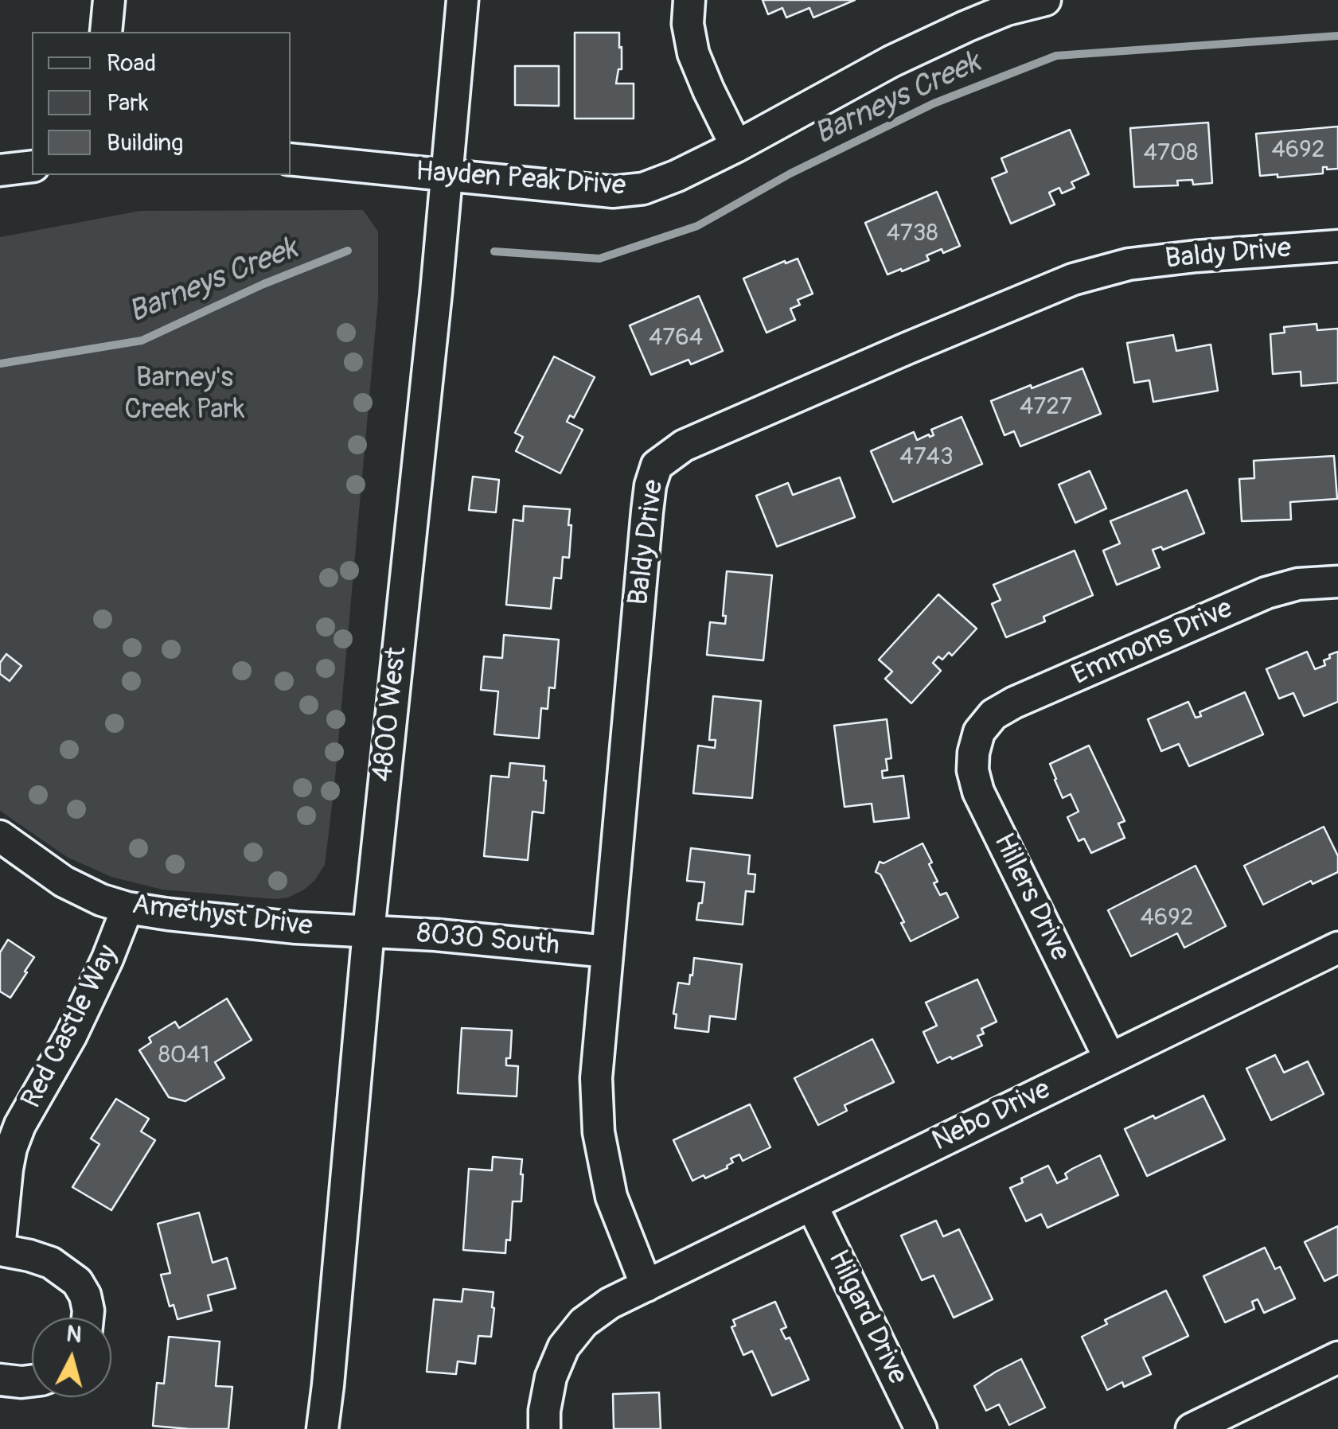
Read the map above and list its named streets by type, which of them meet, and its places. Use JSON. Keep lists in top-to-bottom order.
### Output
{
  "streets": {
    "street": [
      "Hayden Peak Drive",
      "Baldy Drive",
      "Emmons Drive",
      "4800 West",
      "Hillers Drive",
      "Amethyst Drive",
      "8030 South",
      "Red Castle Way",
      "Nebo Drive",
      "Hilgard Drive"
    ]
  },
  "crossings": [
    ["Hayden Peak Drive", "4800 West"],
    ["Baldy Drive", "8030 South"],
    ["Baldy Drive", "Nebo Drive"],
    ["Emmons Drive", "Hillers Drive"],
    ["4800 West", "Amethyst Drive"],
    ["4800 West", "8030 South"],
    ["Hillers Drive", "Nebo Drive"],
    ["Amethyst Drive", "8030 South"],
    ["Amethyst Drive", "Red Castle Way"],
    ["Nebo Drive", "Hilgard Drive"]
  ],
  "water": ["Barneys Creek"],
  "parks": ["Barney's Creek Park"],
  "house_numbers": [
    "4692",
    "4708",
    "4738",
    "4764",
    "4727",
    "4743",
    "4692",
    "8041"
  ],
  "legend": ["Road", "Park", "Building"],
  "north": "top"
}
